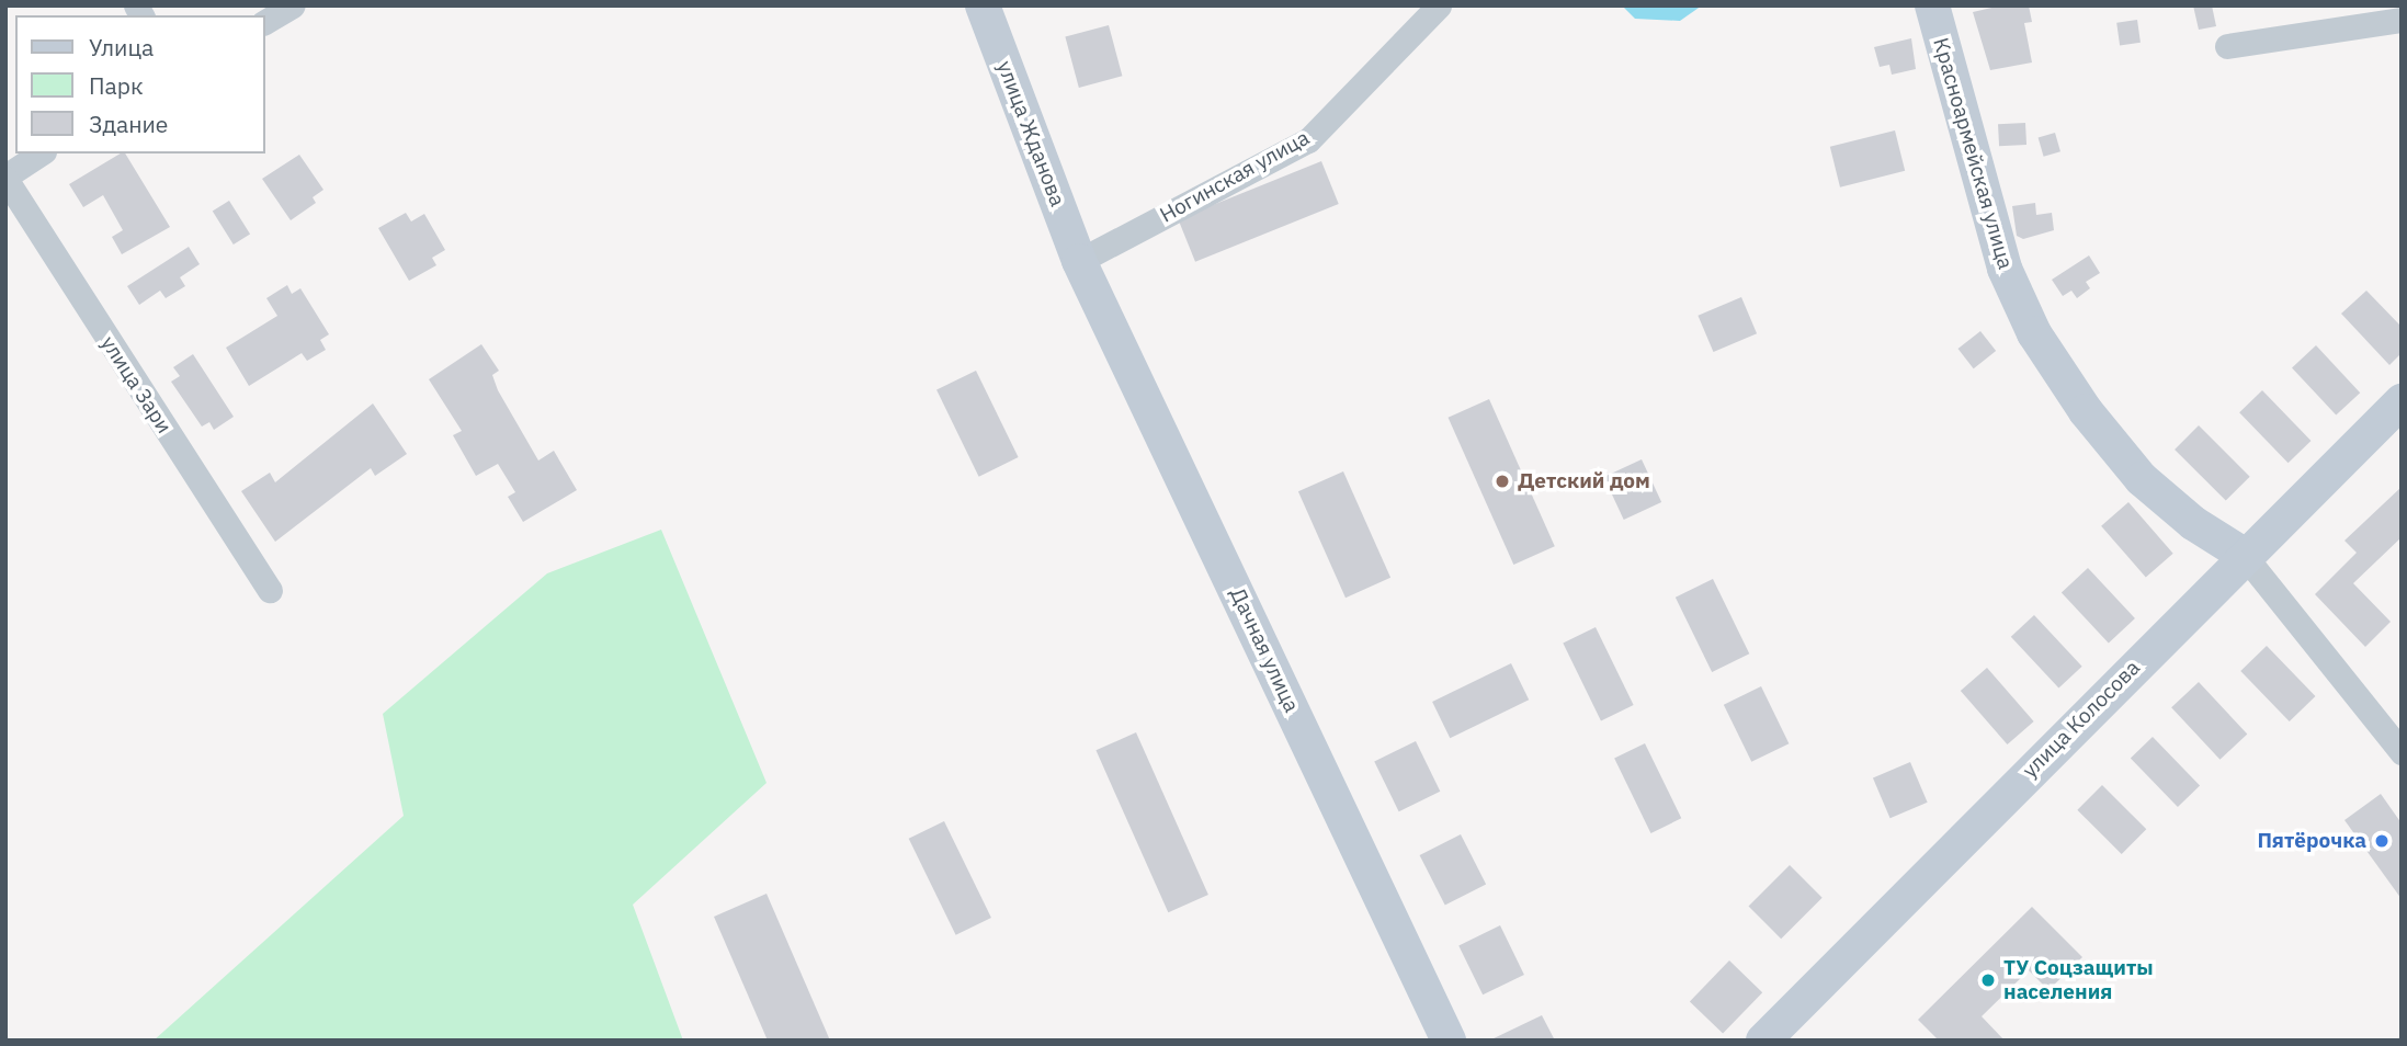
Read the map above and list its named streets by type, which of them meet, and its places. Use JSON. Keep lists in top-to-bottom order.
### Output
{
  "streets": {
    "main road": [
      "улица Жданова",
      "Красноармейская улица",
      "Дачная улица",
      "улица Колосова"
    ],
    "street": ["Ногинская улица", "улица Зари"]
  },
  "crossings": [
    ["улица Жданова", "Ногинская улица"],
    ["улица Жданова", "Дачная улица"],
    ["Красноармейская улица", "улица Колосова"],
    ["Ногинская улица", "Дачная улица"]
  ],
  "places": ["Детский дом", "Пятёрочка", "ТУ Соцзащиты населения"],
  "legend": ["Улица", "Парк", "Здание"]
}
